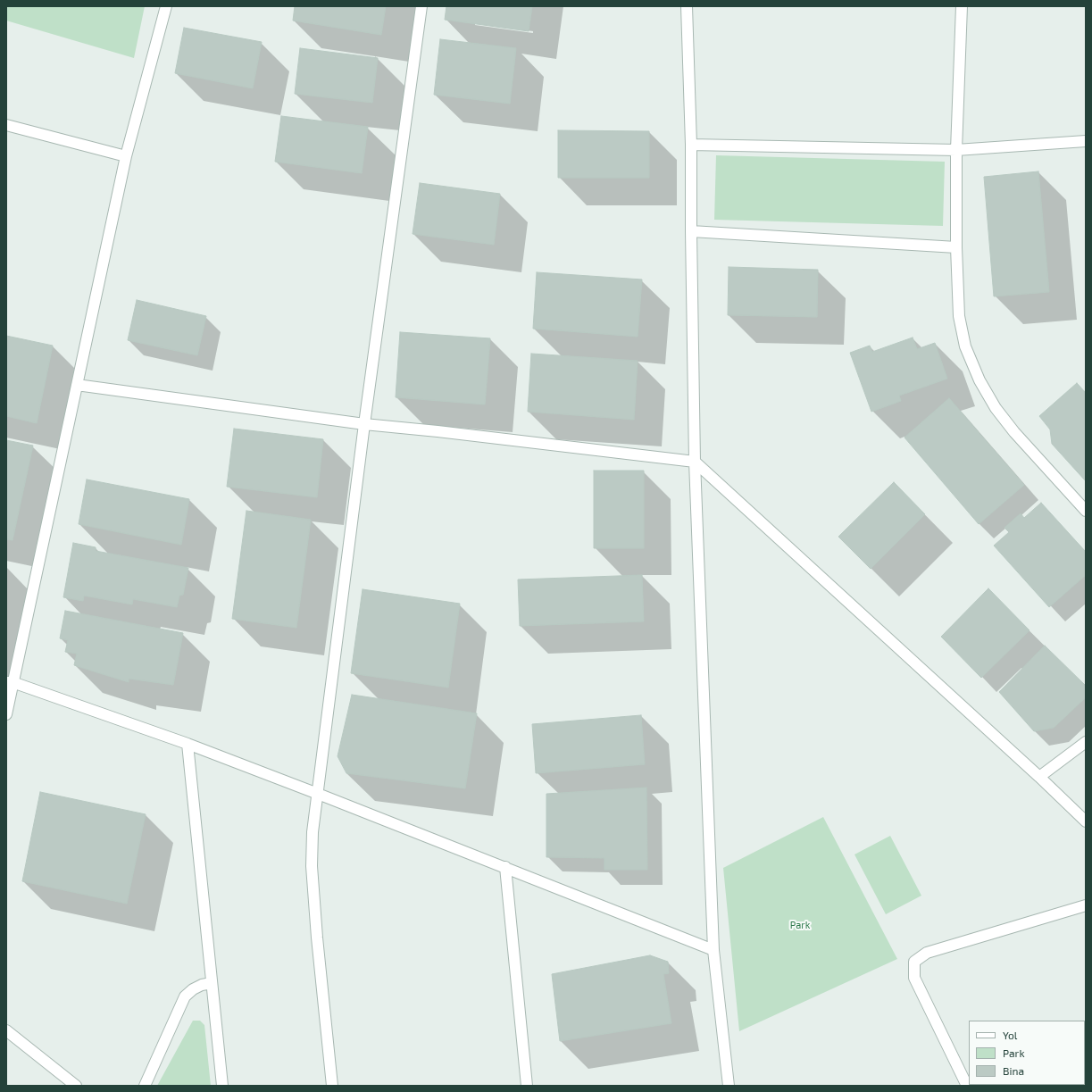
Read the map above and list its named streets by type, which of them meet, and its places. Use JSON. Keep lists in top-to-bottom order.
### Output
{
  "parks": ["Park"],
  "legend": ["Yol", "Park", "Bina"]
}
